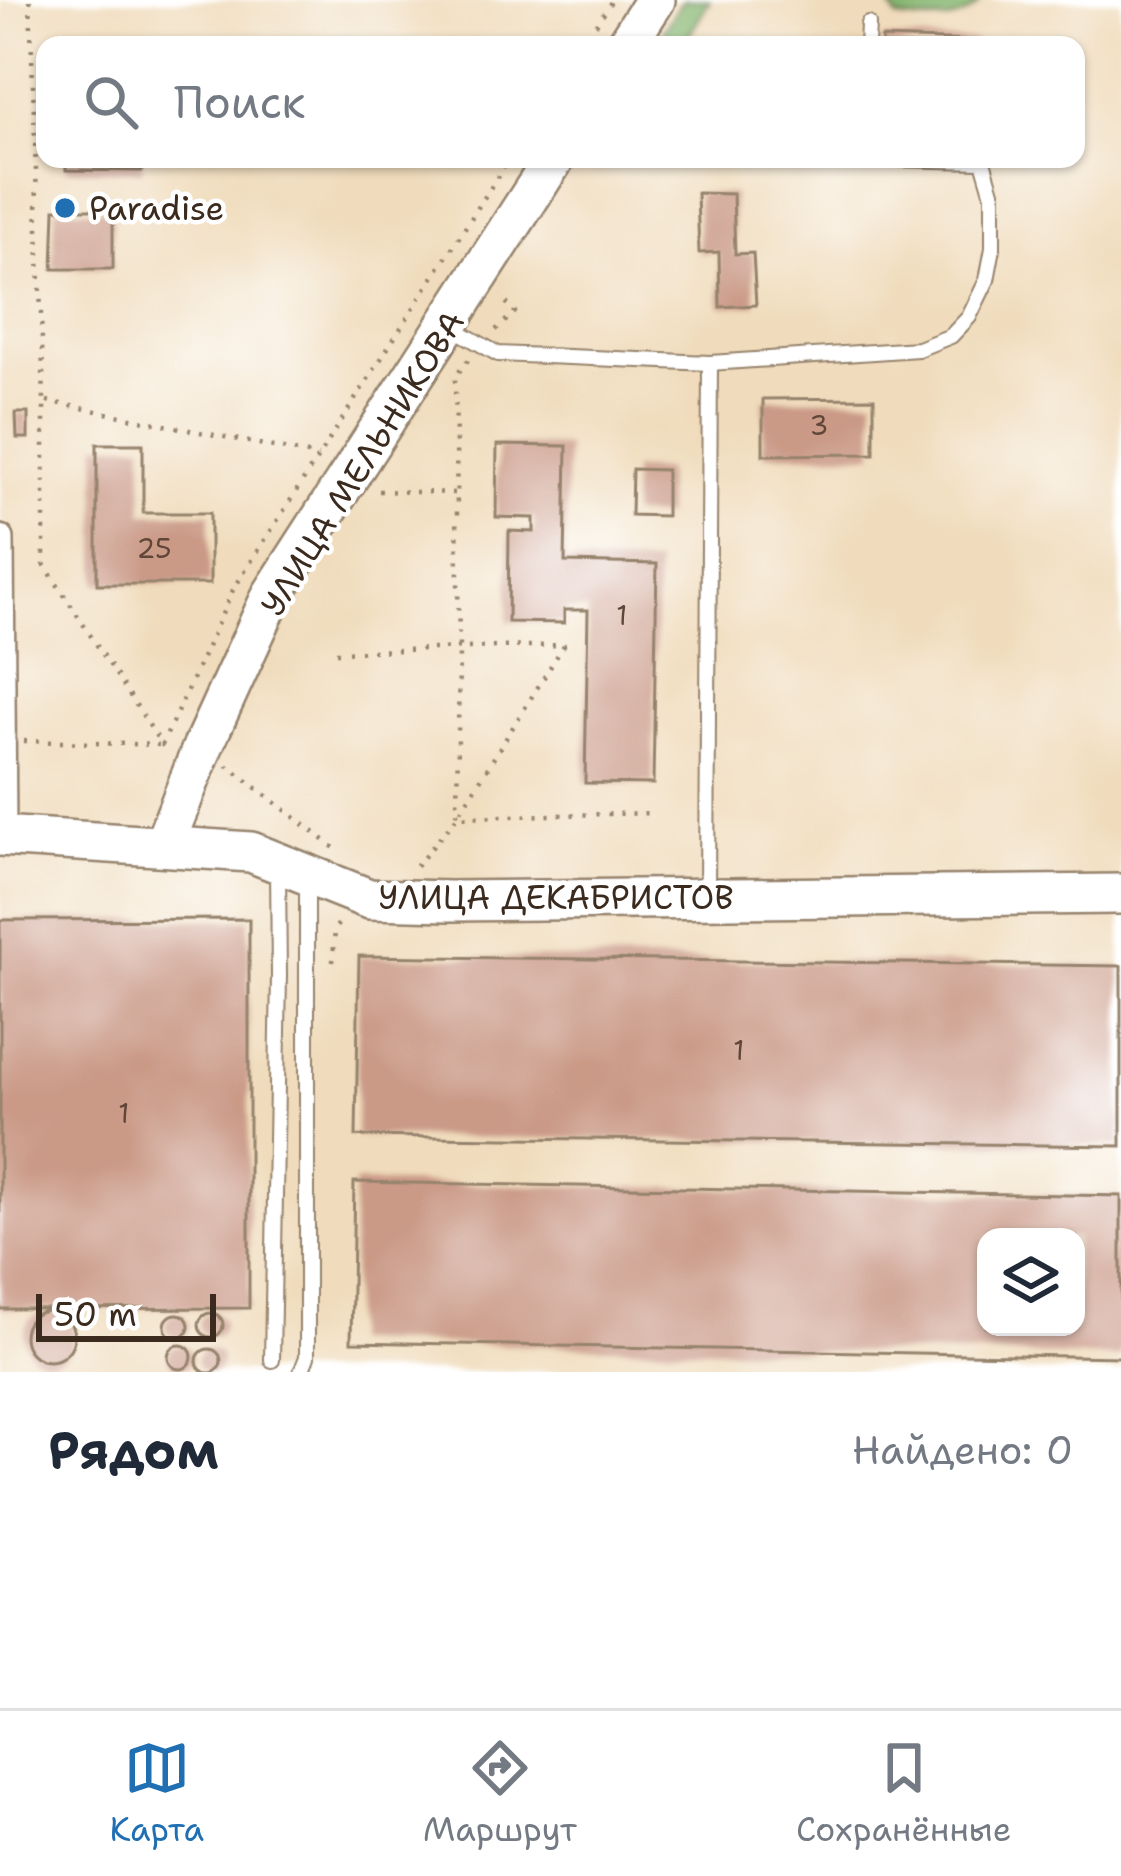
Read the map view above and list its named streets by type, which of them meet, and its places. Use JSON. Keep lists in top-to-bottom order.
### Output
{
  "streets": {
    "street": ["УЛИЦА МЕЛЬНИКОВА", "УЛИЦА ДЕКАБРИСТОВ"]
  },
  "crossings": [
    ["УЛИЦА МЕЛЬНИКОВА", "УЛИЦА ДЕКАБРИСТОВ"]
  ],
  "places": ["Paradise"],
  "house_numbers": [
    "3",
    "25",
    "1",
    "1",
    "1"
  ],
  "scale_bar": "50 m",
  "page": {
    "search": "Поиск",
    "scale": "50 m",
    "heading": ["Рядом", "Найдено: 0"],
    "nav": ["Карта", "Маршрут", "Сохранённые"]
  }
}
